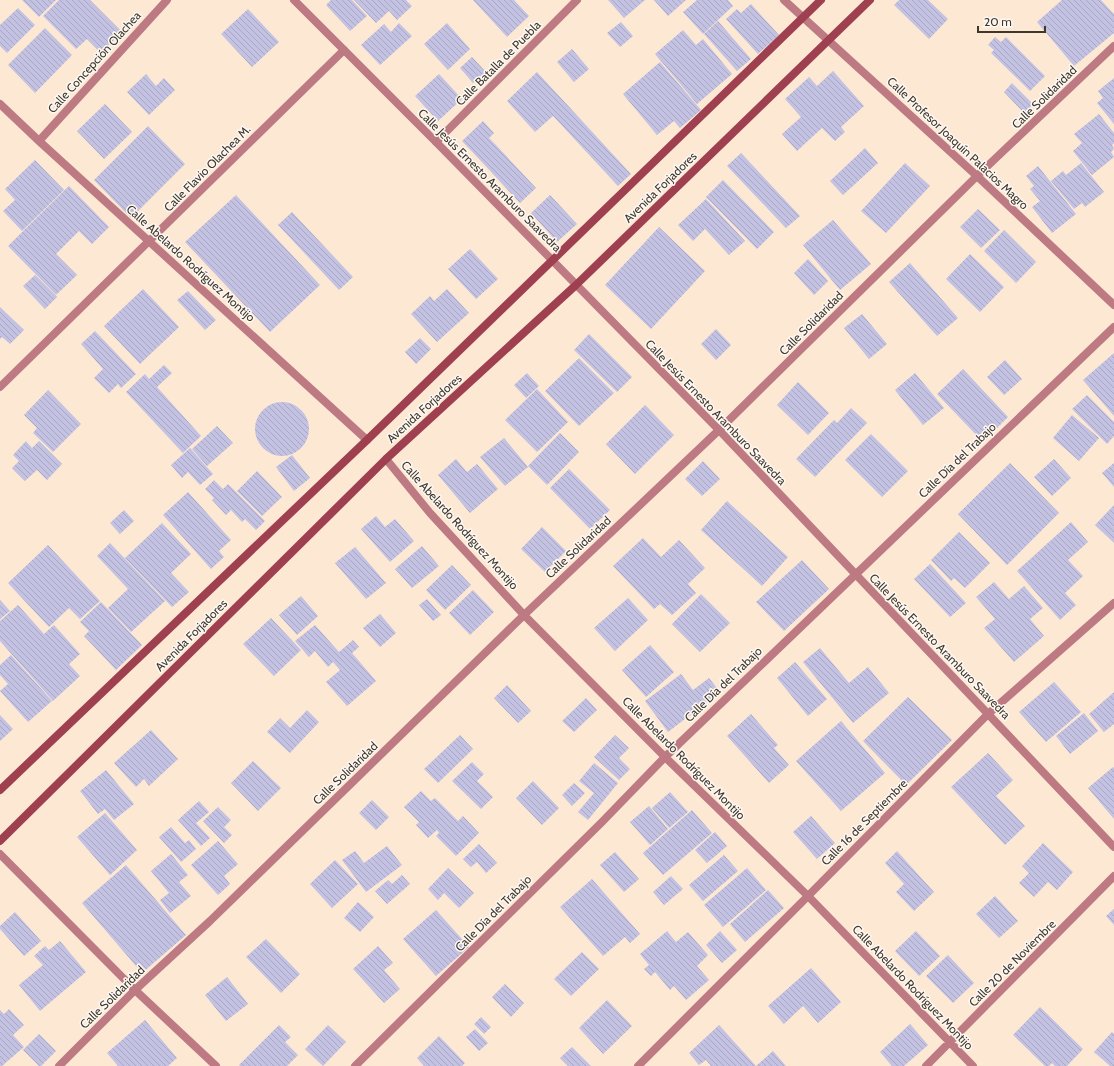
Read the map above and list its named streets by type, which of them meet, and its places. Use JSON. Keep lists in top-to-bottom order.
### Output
{
  "streets": {
    "main road": ["Avenida Forjadores"],
    "street": [
      "Calle Concepción Olachea",
      "Calle Batalla de Puebla",
      "Calle Solidaridad",
      "Calle Profesor Joaquín Palacios Magro",
      "Calle Flavio Olachea M.",
      "Calle Jesús Ernesto Aramburo Saavedra",
      "Calle Abelardo Rodríguez Montijo",
      "Calle Día del Trabajo",
      "Calle 16 de Septiembre",
      "Calle 20 de Noviembre"
    ]
  },
  "crossings": [
    ["Calle Concepción Olachea", "Calle Abelardo Rodríguez Montijo"],
    ["Calle Batalla de Puebla", "Calle Jesús Ernesto Aramburo Saavedra"],
    ["Calle Solidaridad", "Calle Profesor Joaquín Palacios Magro"],
    ["Calle Solidaridad", "Calle Jesús Ernesto Aramburo Saavedra"],
    ["Calle Solidaridad", "Calle Abelardo Rodríguez Montijo"],
    ["Calle Profesor Joaquín Palacios Magro", "Avenida Forjadores"],
    ["Calle Flavio Olachea M.", "Calle Jesús Ernesto Aramburo Saavedra"],
    ["Calle Flavio Olachea M.", "Calle Abelardo Rodríguez Montijo"],
    ["Calle Jesús Ernesto Aramburo Saavedra", "Avenida Forjadores"],
    ["Calle Jesús Ernesto Aramburo Saavedra", "Calle Día del Trabajo"],
    ["Calle Jesús Ernesto Aramburo Saavedra", "Calle 16 de Septiembre"],
    ["Avenida Forjadores", "Calle Abelardo Rodríguez Montijo"],
    ["Calle Abelardo Rodríguez Montijo", "Calle Día del Trabajo"],
    ["Calle Abelardo Rodríguez Montijo", "Calle 16 de Septiembre"],
    ["Calle Abelardo Rodríguez Montijo", "Calle 20 de Noviembre"]
  ],
  "scale_bar": "20 m"
}
